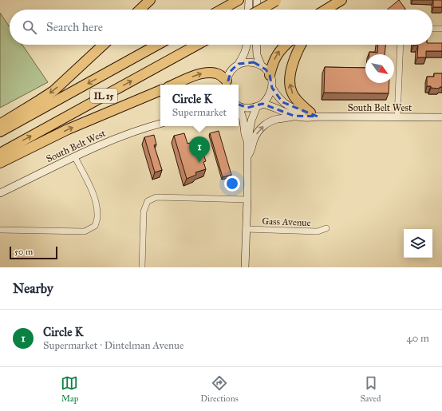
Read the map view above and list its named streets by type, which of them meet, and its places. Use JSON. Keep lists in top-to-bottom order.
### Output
{
  "streets": {
    "highway": ["IL 15"],
    "main road": ["South Belt West"],
    "street": ["Gass Avenue"]
  },
  "scale_bar": "50 m",
  "north": "bottom right",
  "page": {
    "search": "Search here",
    "popup": ["Circle K", "Supermarket"],
    "pins": "1",
    "scale": "50 m",
    "heading": "Nearby",
    "list": [
      {
        "mark": "1",
        "name": "Circle K",
        "note": "Supermarket · Dintelman Avenue",
        "value": "40 m"
      }
    ],
    "nav": ["Map", "Directions", "Saved"]
  }
}
